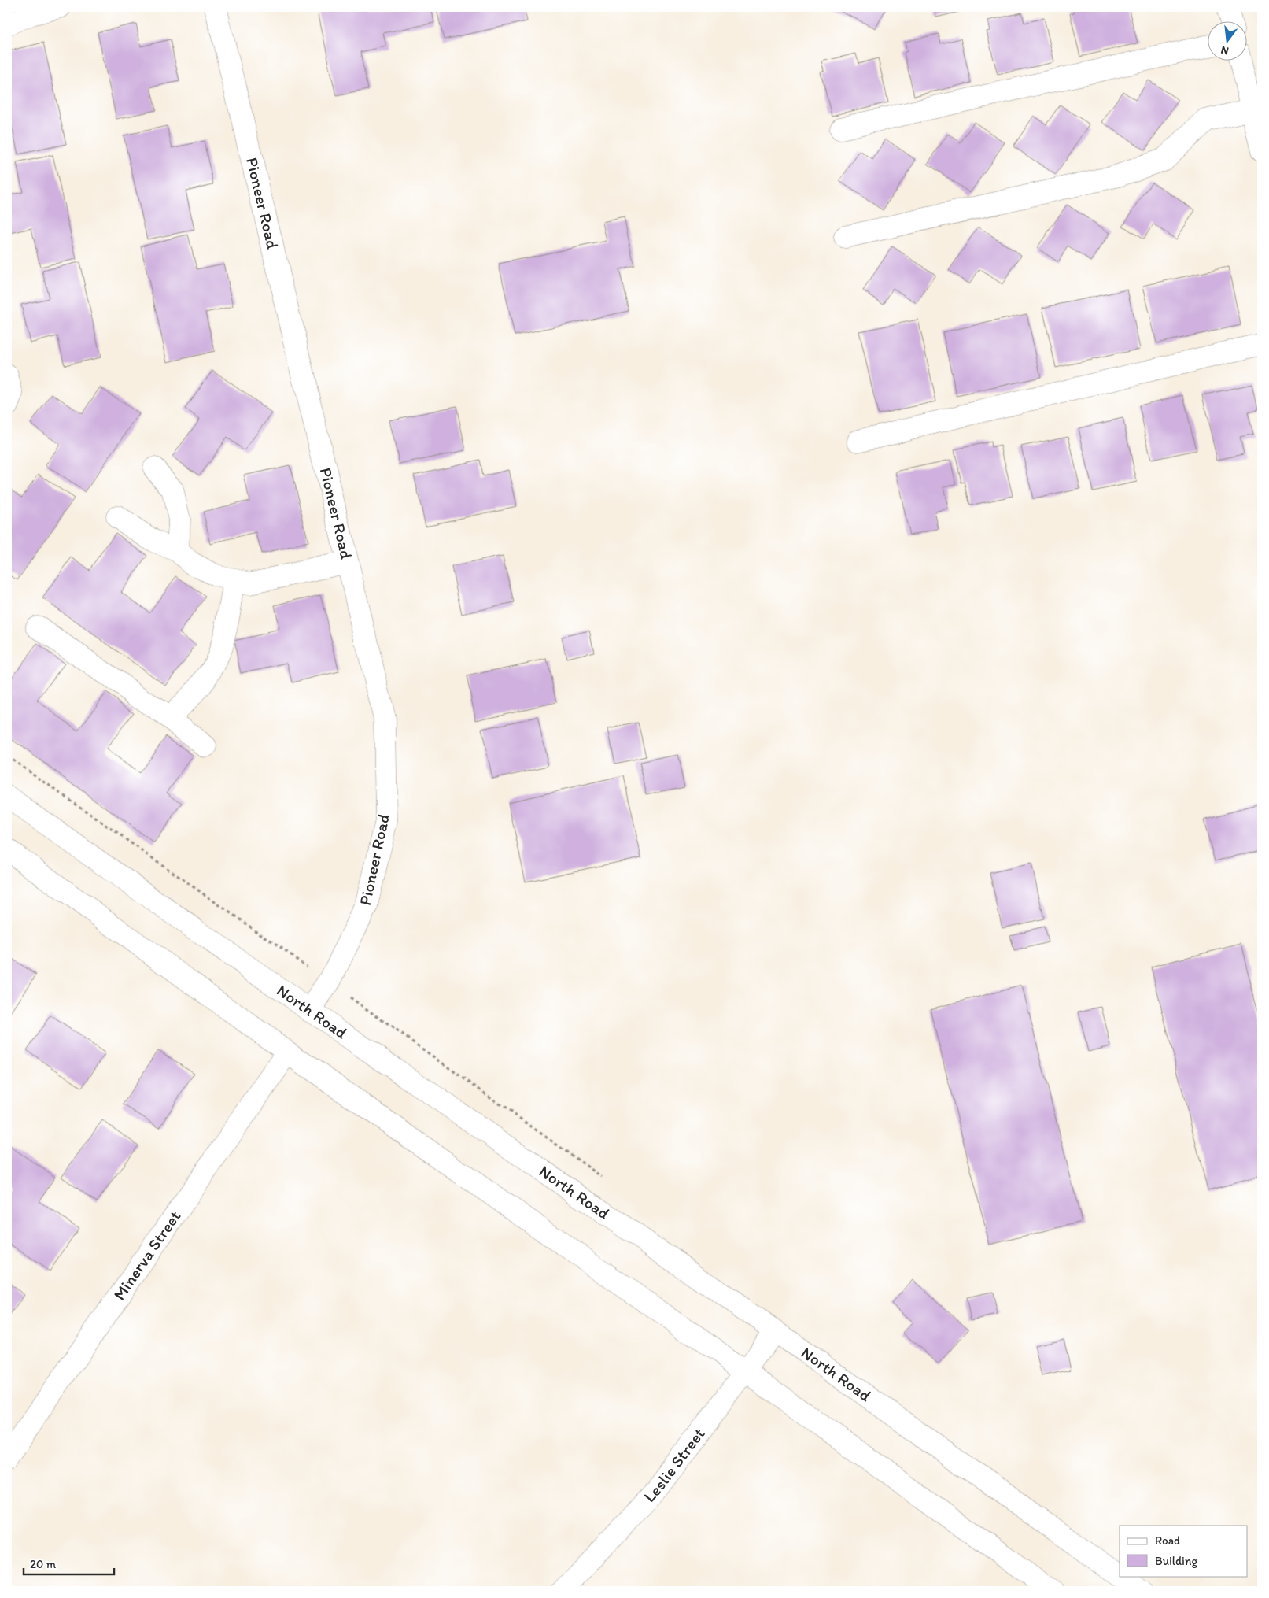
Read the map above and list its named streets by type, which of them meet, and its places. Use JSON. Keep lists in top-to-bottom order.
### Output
{
  "streets": {
    "main road": [
      "Pioneer Road",
      "North Road",
      "Minerva Street",
      "Leslie Street"
    ]
  },
  "crossings": [
    ["Pioneer Road", "North Road"],
    ["North Road", "Leslie Street"]
  ],
  "legend": ["Road", "Building"],
  "scale_bar": "20 m",
  "north": "bottom"
}
